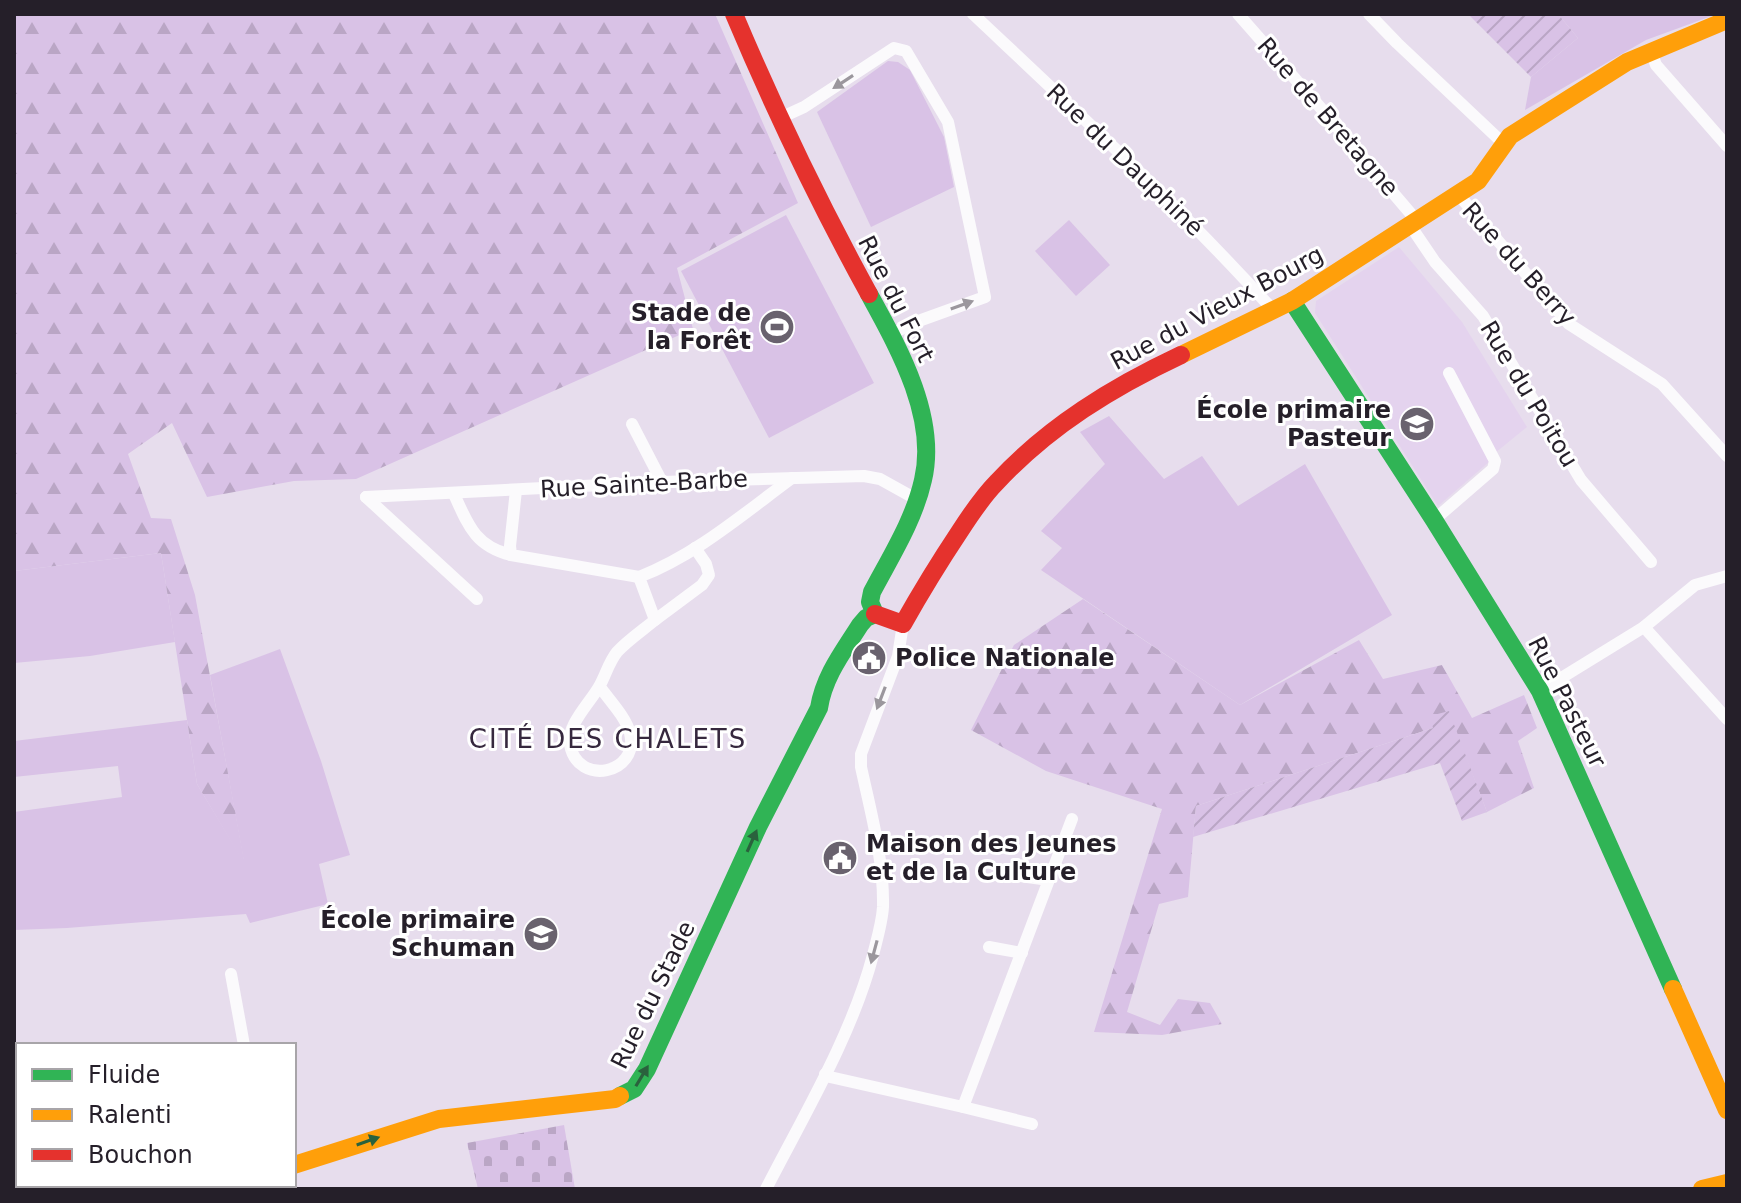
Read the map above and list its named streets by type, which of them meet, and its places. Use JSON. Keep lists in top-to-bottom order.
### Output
{
  "streets": {
    "street": [
      "Rue de Bretagne",
      "Rue du Dauphiné",
      "Rue du Berry",
      "Rue du Fort",
      "Rue du Vieux Bourg",
      "Rue du Poitou",
      "Rue Sainte-Barbe",
      "Rue Pasteur",
      "Rue du Stade"
    ]
  },
  "crossings": [
    ["Rue de Bretagne", "Rue du Vieux Bourg"],
    ["Rue de Bretagne", "Rue du Poitou"],
    ["Rue du Dauphiné", "Rue du Vieux Bourg"],
    ["Rue du Berry", "Rue du Vieux Bourg"],
    ["Rue du Fort", "Rue Sainte-Barbe"],
    ["Rue du Fort", "Rue du Stade"],
    ["Rue du Vieux Bourg", "Rue du Poitou"],
    ["Rue du Vieux Bourg", "Rue Pasteur"]
  ],
  "one_way": ["Rue du Stade"],
  "districts": ["CITÉ DES CHALETS"],
  "places": {
    "sports": ["Stade de la Forêt"],
    "school or university": ["École primaire Pasteur", "École primaire Schuman"],
    "public building": ["Police Nationale", "Maison des Jeunes et de la Culture"]
  },
  "legend": ["Fluide", "Ralenti", "Bouchon"]
}
